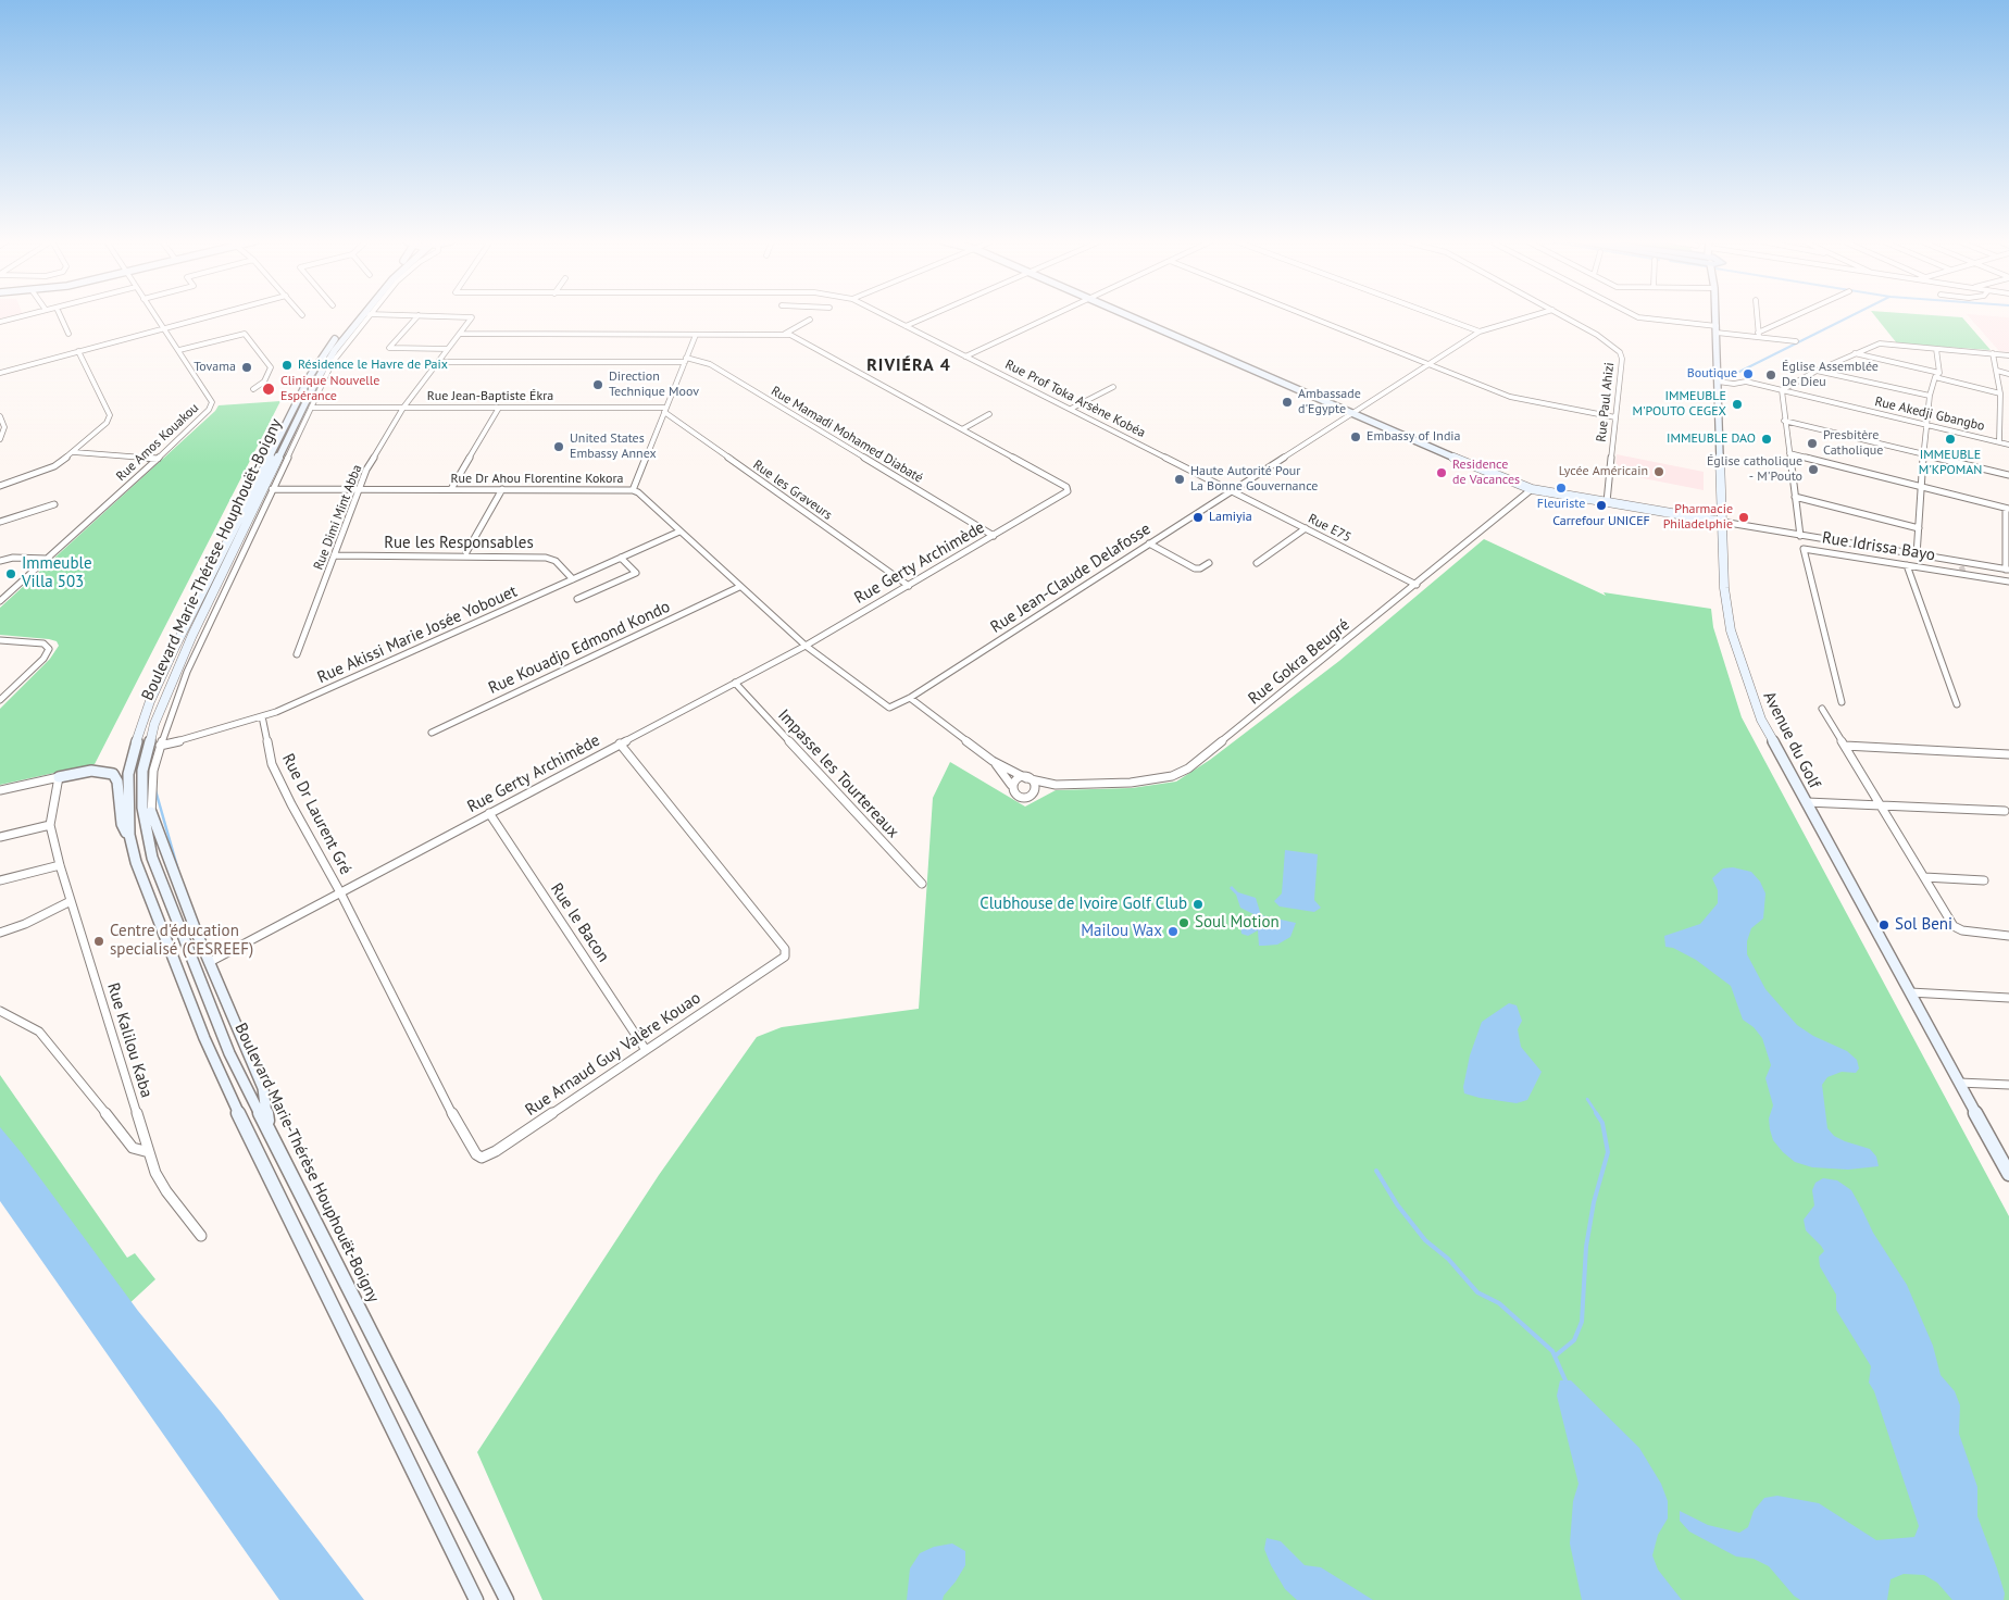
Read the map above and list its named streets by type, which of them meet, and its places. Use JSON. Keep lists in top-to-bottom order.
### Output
{
  "streets": {
    "main road": ["Boulevard Marie-Thérèse Houphouët-Boigny", "Avenue du Golf"],
    "street": [
      "Rue Jean-Baptiste Ékra",
      "Rue Prof Toka Arsène Kobéa",
      "Rue Paul Ahizi",
      "Rue Akedji Gbangbo",
      "Rue Mamadi Mohamed Diabaté",
      "Rue Amos Kouakou",
      "Rue Dr Ahou Florentine Kokora",
      "Rue les Graveurs",
      "Rue Dimi Mint Abba",
      "Rue E75",
      "Rue les Responsables",
      "Rue Idrissa Bayo",
      "Rue Gerty Archimède",
      "Rue Jean-Claude Delafosse",
      "Rue Akissi Marie Josée Yobouet",
      "Rue Kouadjo Edmond Kondo",
      "Rue Gokra Beugré",
      "Impasse les Tourtereaux",
      "Rue Dr Laurent Gré",
      "Rue le Bacon",
      "Rue Kalilou Kaba",
      "Rue Arnaud Guy Valère Kouao"
    ]
  },
  "crossings": [
    ["Rue Jean-Baptiste Ékra", "Rue les Graveurs"],
    ["Rue Jean-Baptiste Ékra", "Rue Dimi Mint Abba"],
    ["Rue Prof Toka Arsène Kobéa", "Rue E75"],
    ["Rue Prof Toka Arsène Kobéa", "Rue Jean-Claude Delafosse"],
    ["Rue Akedji Gbangbo", "Avenue du Golf"],
    ["Rue Mamadi Mohamed Diabaté", "Rue Dimi Mint Abba"],
    ["Rue Mamadi Mohamed Diabaté", "Rue Gerty Archimède"],
    ["Rue Dr Ahou Florentine Kokora", "Rue Dimi Mint Abba"],
    ["Rue Dr Ahou Florentine Kokora", "Rue Gerty Archimède"],
    ["Rue Dr Ahou Florentine Kokora", "Rue Jean-Claude Delafosse"],
    ["Rue Dr Ahou Florentine Kokora", "Rue Akissi Marie Josée Yobouet"],
    ["Rue Dr Ahou Florentine Kokora", "Rue Kouadjo Edmond Kondo"],
    ["Rue les Graveurs", "Rue Gerty Archimède"],
    ["Rue Dimi Mint Abba", "Rue les Responsables"],
    ["Rue Dimi Mint Abba", "Rue Gerty Archimède"],
    ["Rue E75", "Rue Jean-Claude Delafosse"],
    ["Rue E75", "Rue Gokra Beugré"],
    ["Rue les Responsables", "Rue Akissi Marie Josée Yobouet"],
    ["Rue Gerty Archimède", "Rue Jean-Claude Delafosse"],
    ["Rue Gerty Archimède", "Impasse les Tourtereaux"],
    ["Rue Gerty Archimède", "Rue Dr Laurent Gré"],
    ["Rue Gerty Archimède", "Rue le Bacon"],
    ["Rue Gerty Archimède", "Rue Arnaud Guy Valère Kouao"],
    ["Rue Jean-Claude Delafosse", "Rue Gokra Beugré"],
    ["Rue Akissi Marie Josée Yobouet", "Rue Dr Laurent Gré"],
    ["Rue Dr Laurent Gré", "Rue Arnaud Guy Valère Kouao"],
    ["Rue le Bacon", "Rue Arnaud Guy Valère Kouao"]
  ],
  "districts": ["RIVIÉRA 4"],
  "places": [
    "Résidence le Havre de Paix",
    "Tovama",
    "Boutique",
    "Église Assemblée De Dieu",
    "Direction Technique Moov",
    "Clinique Nouvelle Espérance",
    "Ambassade d'Egypte",
    "IMMEUBLE M'POUTO CEGEX",
    "Embassy of India",
    "IMMEUBLE DAO",
    "IMMEUBLE M'KPOMAN",
    "Presbitère Catholique",
    "United States Embassy Annex",
    "Église catholique - M'Pouto",
    "Lycée Américain",
    "Residence de Vacances",
    "Haute Autorité Pour La Bonne Gouvernance",
    "Fleuriste",
    "Carrefour UNICEF",
    "Lamiyia",
    "Pharmacie Philadelphie",
    "Immeuble Villa 503",
    "Clubhouse de Ivoire Golf Club",
    "Soul Motion",
    "Sol Beni",
    "Mailou Wax",
    "Centre d'éducation specialisé (CESREEF)"
  ]
}
